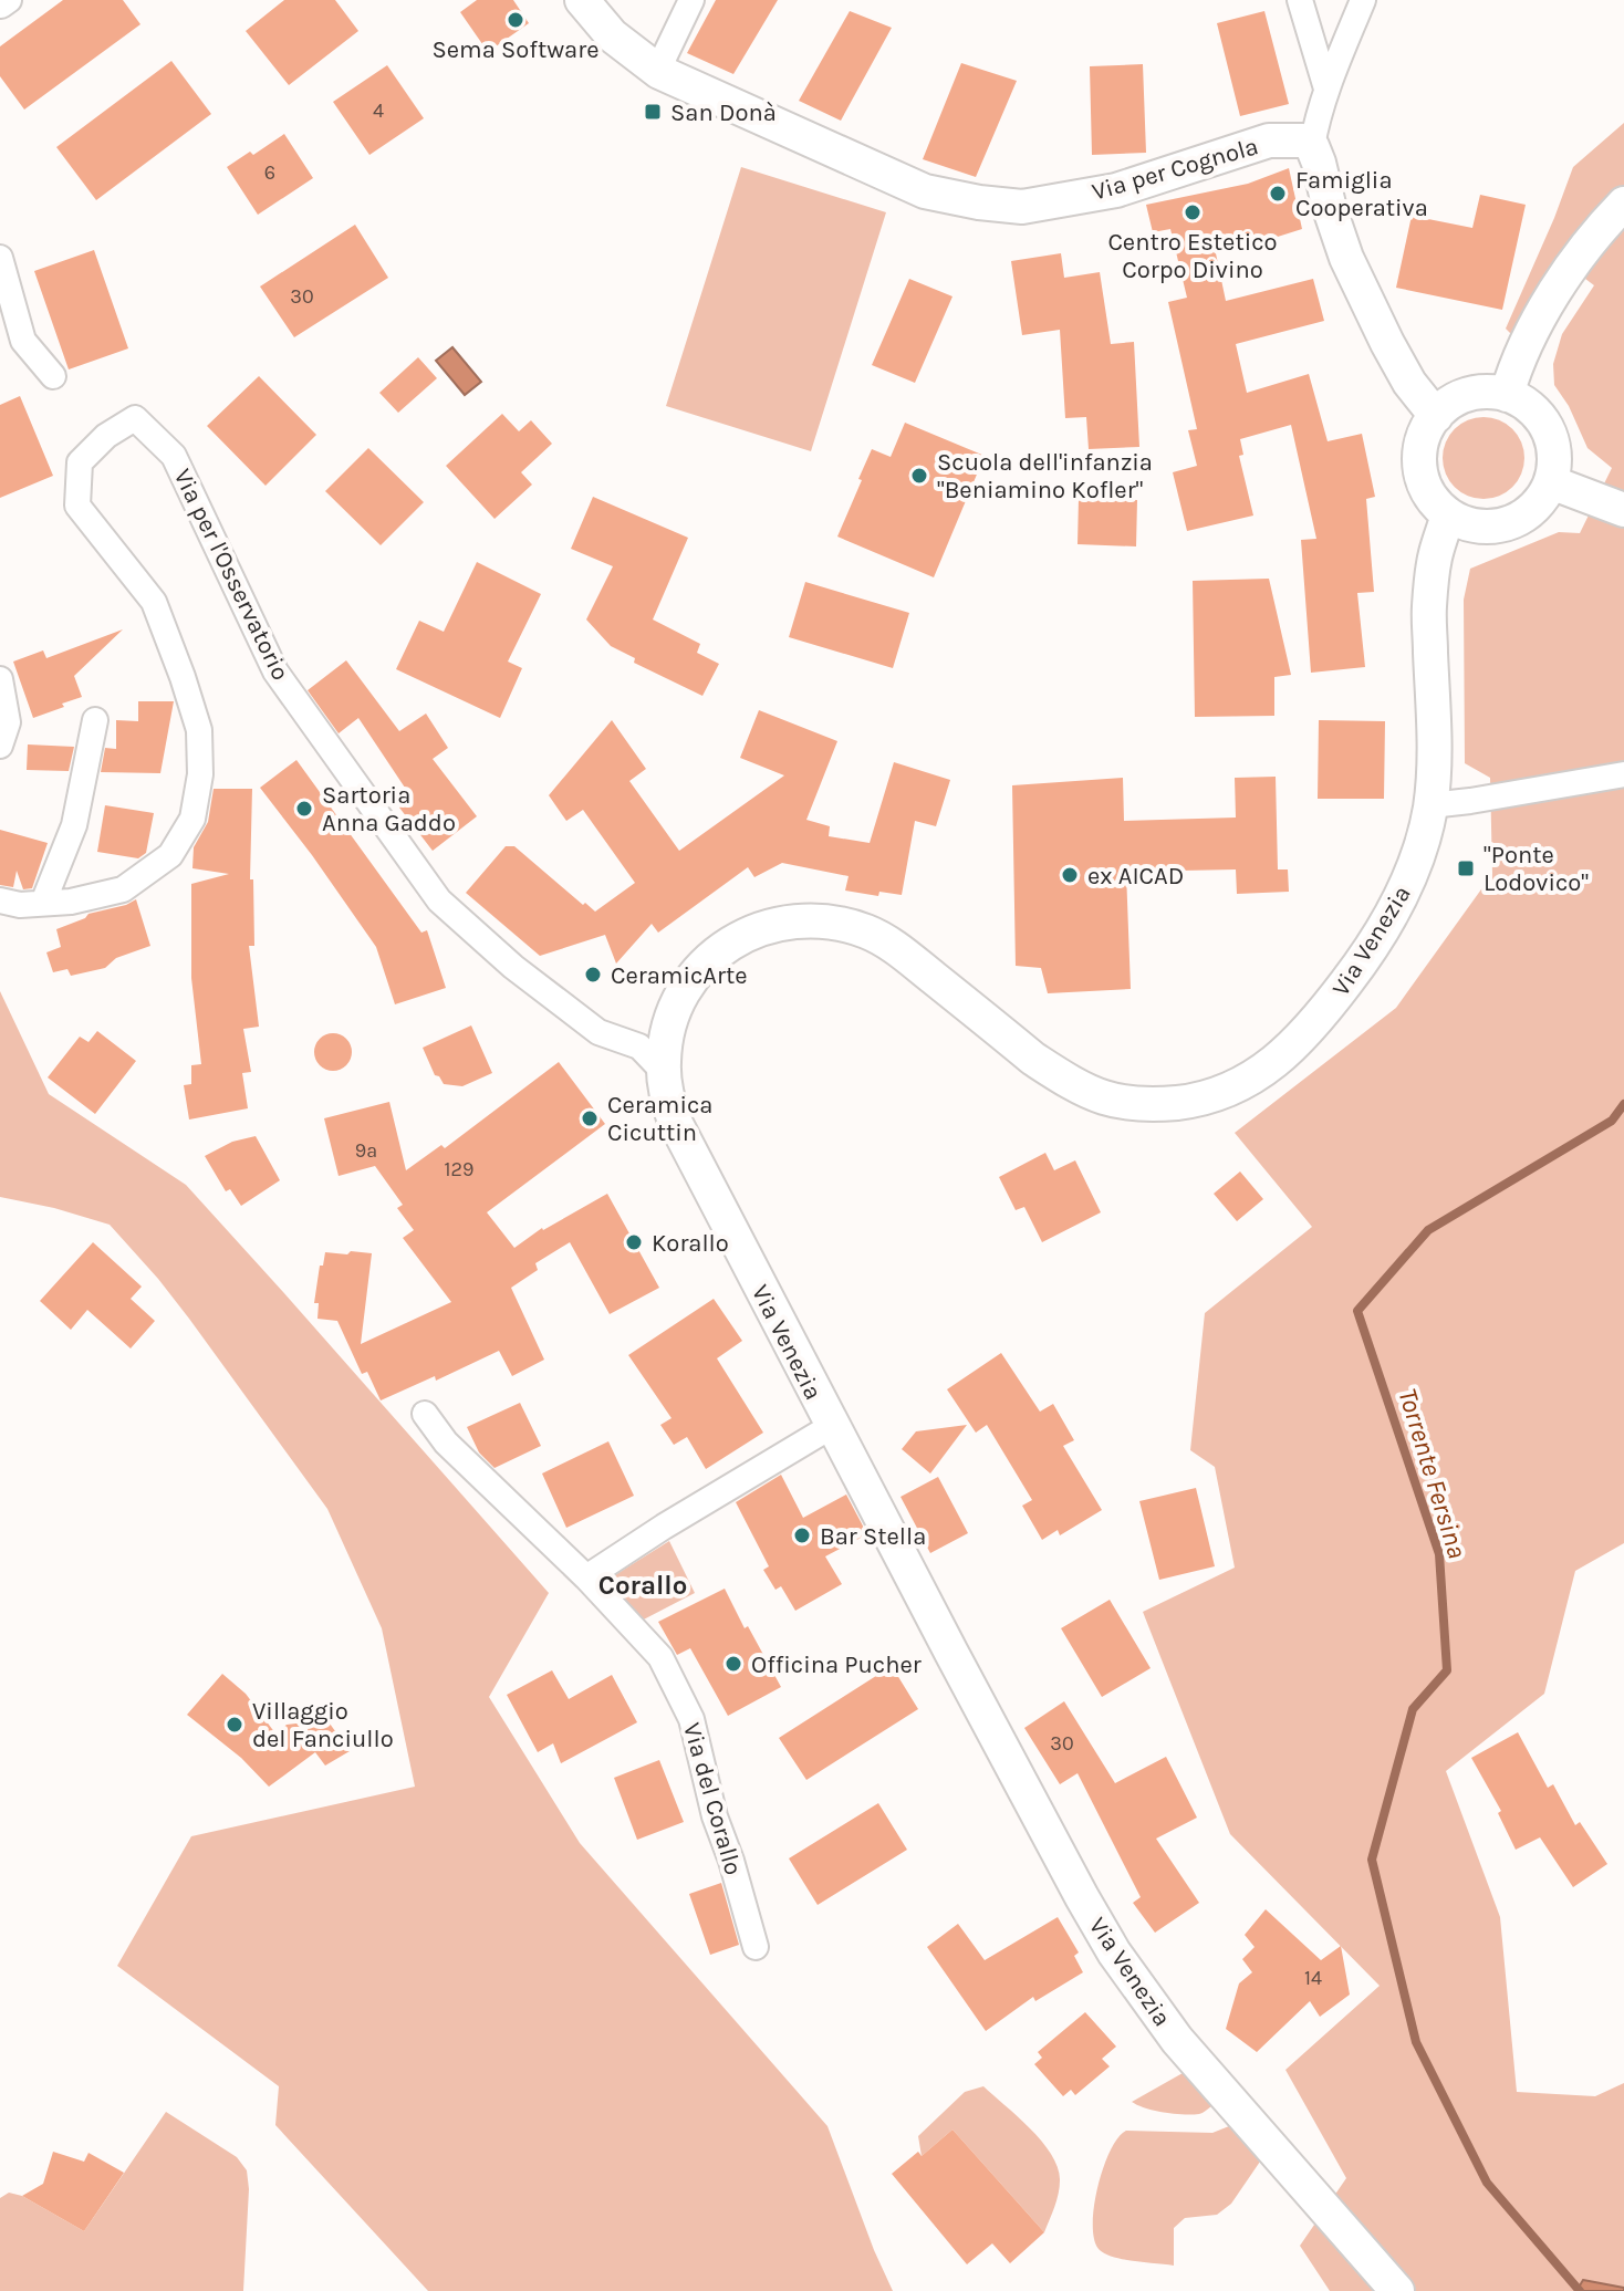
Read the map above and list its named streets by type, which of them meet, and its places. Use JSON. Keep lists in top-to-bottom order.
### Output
{
  "streets": {
    "main road": ["Via per Cognola", "Via Venezia"],
    "street": ["Via per l'Osservatorio", "Via del Corallo"]
  },
  "crossings": [
    ["Via per l'Osservatorio", "Via Venezia"]
  ],
  "districts": ["Corallo"],
  "water": ["Torrente Fersina"],
  "places": {
    "other": [
      "Sema Software",
      "Famiglia Cooperativa",
      "Centro Estetico Corpo Divino",
      "Scuola dell'infanzia \"Beniamino Kofler\"",
      "Sartoria Anna Gaddo",
      "ex AICAD",
      "CeramicArte",
      "Ceramica Cicuttin",
      "Korallo",
      "Bar Stella",
      "Officina Pucher",
      "Villaggio del Fanciullo"
    ],
    "transit": ["San Donà", "\"Ponte Lodovico\""]
  },
  "house_numbers": [
    "4",
    "6",
    "30",
    "9a",
    "129",
    "30",
    "14"
  ]
}
